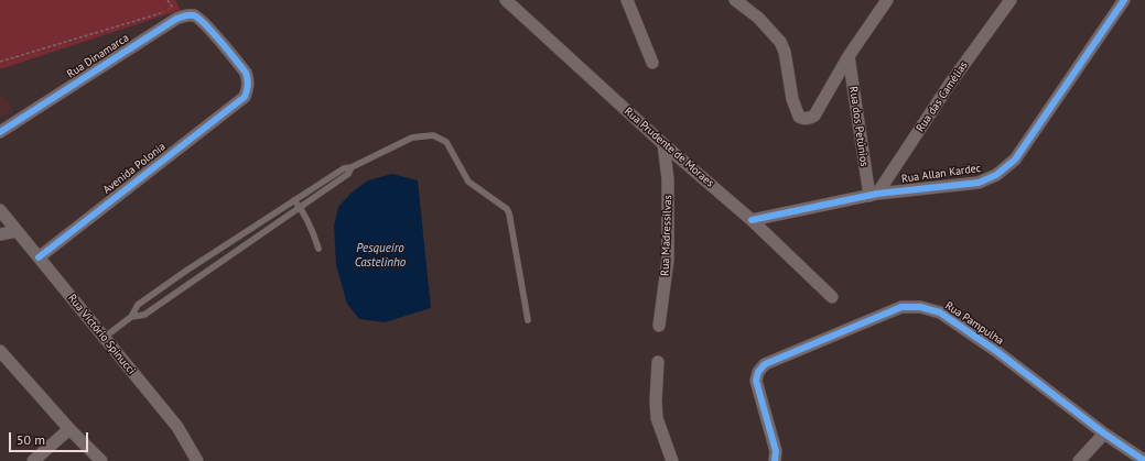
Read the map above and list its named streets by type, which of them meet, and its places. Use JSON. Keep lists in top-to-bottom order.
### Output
{
  "streets": {
    "street": [
      "Rua Dinamarca",
      "Rua das Camélias",
      "Rua dos Petúnios",
      "Rua Prudente de Moraes",
      "Avenida Polonia",
      "Rua Allan Kardec",
      "Rua Madressilvas",
      "Rua Pampulha",
      "Rua Victório Spinucci"
    ]
  },
  "crossings": [
    ["Rua Dinamarca", "Avenida Polonia"],
    ["Rua das Camélias", "Rua dos Petúnios"],
    ["Rua das Camélias", "Rua Allan Kardec"],
    ["Rua dos Petúnios", "Rua Allan Kardec"],
    ["Rua Prudente de Moraes", "Rua Allan Kardec"],
    ["Rua Prudente de Moraes", "Rua Madressilvas"],
    ["Avenida Polonia", "Rua Victório Spinucci"]
  ],
  "water": ["Pesqueiro Castelinho"],
  "scale_bar": "50 m"
}
